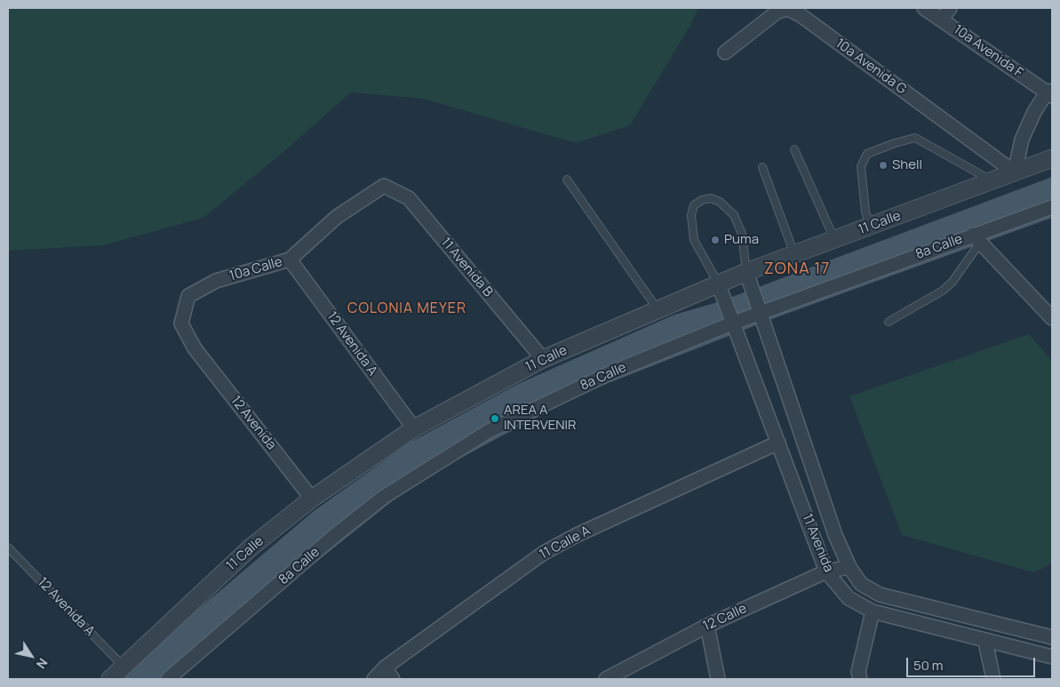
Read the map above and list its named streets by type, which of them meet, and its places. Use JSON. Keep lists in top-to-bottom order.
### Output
{
  "streets": {
    "street": [
      "10a Avenida F",
      "10a Avenida G",
      "11 Calle",
      "8a Calle",
      "11 Avenida B",
      "10a Calle",
      "12 Avenida A",
      "12 Avenida",
      "11 Calle A",
      "11 Avenida",
      "12 Calle"
    ]
  },
  "crossings": [
    ["10a Avenida G", "11 Calle"],
    ["11 Calle", "11 Avenida B"],
    ["11 Calle", "12 Avenida A"],
    ["11 Calle", "12 Avenida"],
    ["11 Calle", "11 Avenida"],
    ["8a Calle", "11 Avenida"],
    ["11 Avenida B", "10a Calle"],
    ["10a Calle", "12 Avenida A"],
    ["10a Calle", "12 Avenida"],
    ["11 Calle A", "11 Avenida"],
    ["11 Avenida", "12 Calle"]
  ],
  "districts": ["ZONA 17", "COLONIA MEYER"],
  "places": ["Shell", "Puma", "AREA A INTERVENIR"],
  "scale_bar": "50 m",
  "north": "bottom right"
}
